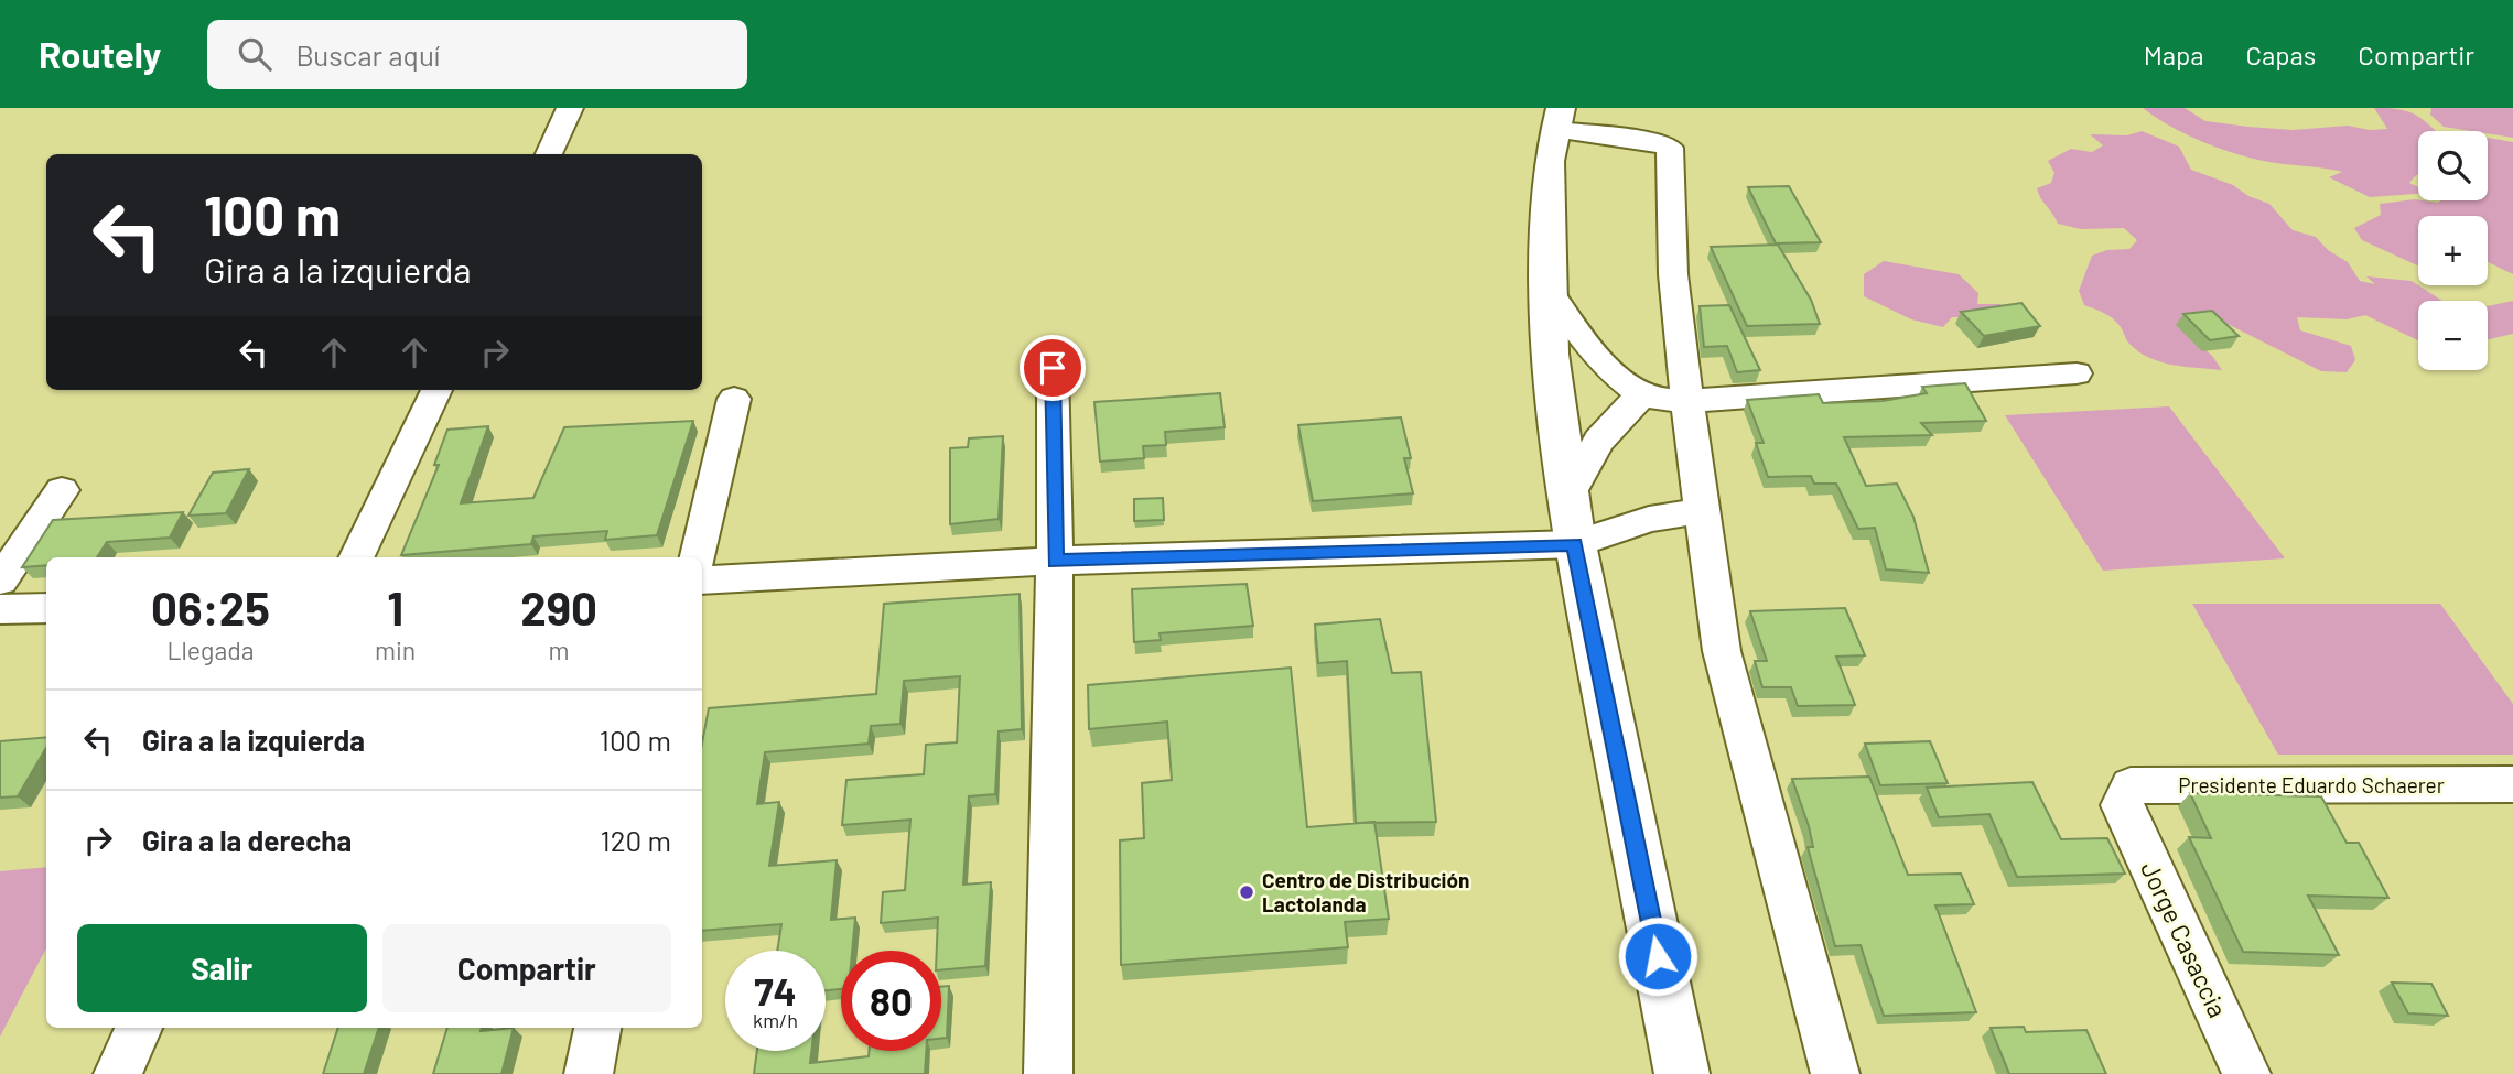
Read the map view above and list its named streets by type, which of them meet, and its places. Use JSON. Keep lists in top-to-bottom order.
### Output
{
  "streets": {
    "street": ["Presidente Eduardo Schaerer", "Jorge Casaccia"]
  },
  "crossings": [
    ["Presidente Eduardo Schaerer", "Jorge Casaccia"]
  ],
  "places": ["Centro de Distribución Lactolanda"],
  "page": {
    "header": "Routely",
    "search": "Buscar aquí",
    "nav": ["Mapa", "Capas", "Compartir"],
    "map_buttons": ["+", "−"],
    "turn": ["100 m", "Gira a la izquierda"],
    "eta": [
      "06:25",
      "Llegada",
      "1",
      "min",
      "290",
      "m"
    ],
    "list": [
      {
        "name": "Gira a la izquierda",
        "value": "100 m"
      },
      {
        "name": "Gira a la derecha",
        "value": "120 m"
      }
    ],
    "buttons": ["Salir", "Compartir"],
    "speed": "74 km/h",
    "limit": "80"
  }
}
